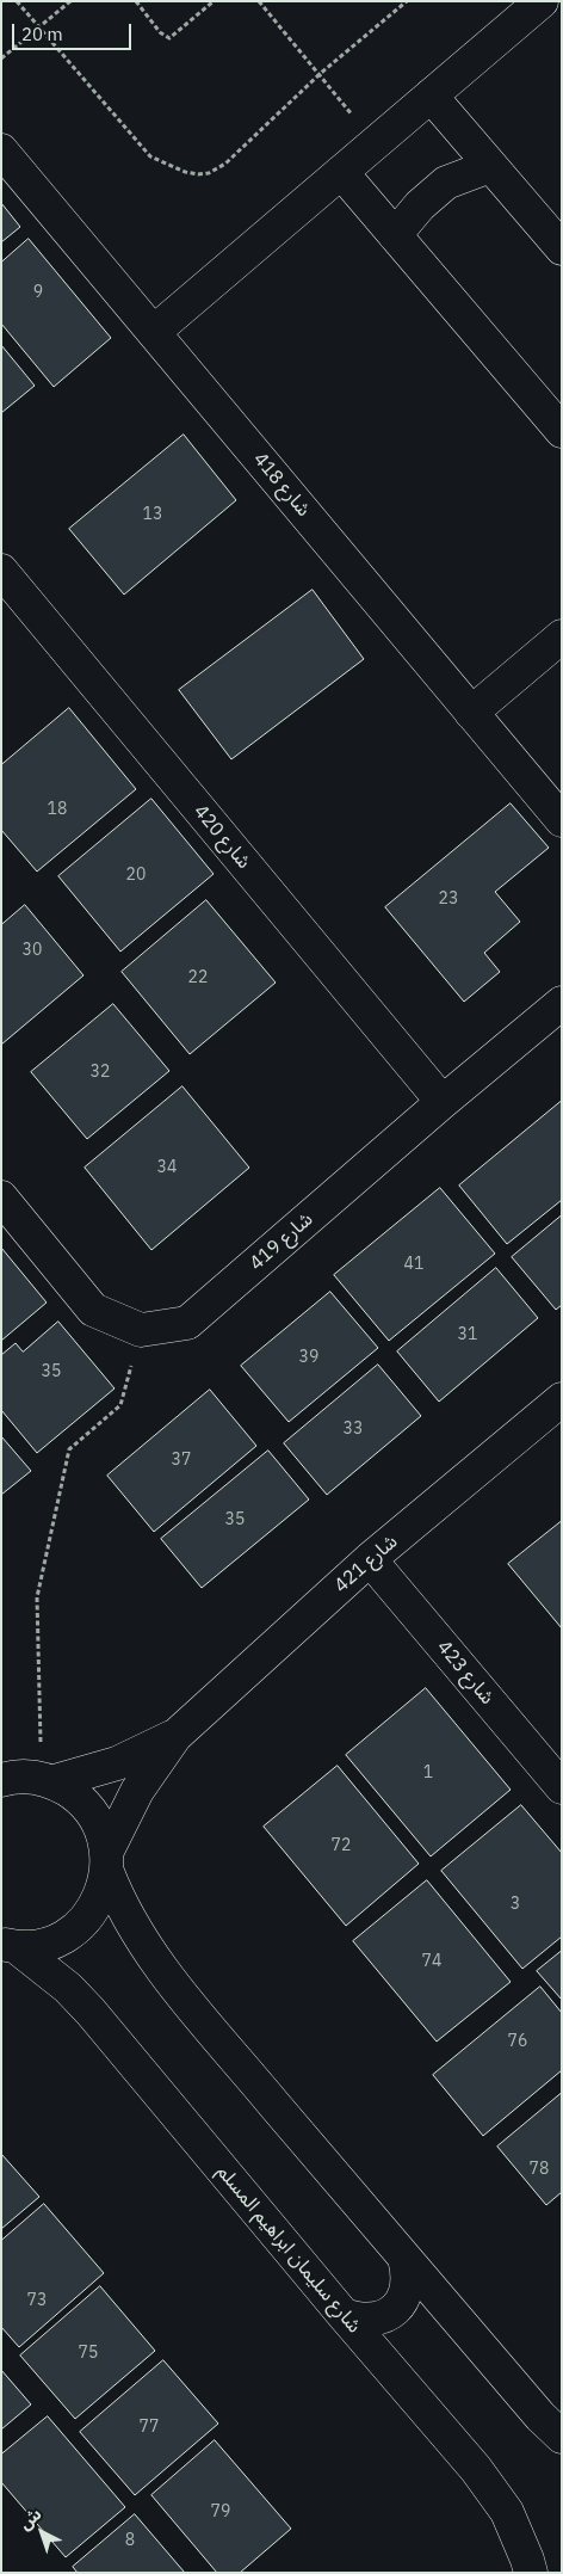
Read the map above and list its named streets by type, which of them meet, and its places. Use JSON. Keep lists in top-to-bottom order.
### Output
{
  "streets": {
    "street": [
      "شارع 418",
      "شارع 420",
      "شارع 419",
      "شارع 421",
      "شارع 423",
      "شارع سليمان ابراهيم المسلم"
    ]
  },
  "crossings": [
    ["شارع 420", "شارع 419"],
    ["شارع 421", "شارع 423"],
    ["شارع 421", "شارع سليمان ابراهيم المسلم"]
  ],
  "house_numbers": [
    "9",
    "13",
    "18",
    "20",
    "23",
    "30",
    "22",
    "32",
    "34",
    "41",
    "31",
    "39",
    "35",
    "33",
    "37",
    "35",
    "1",
    "72",
    "3",
    "74",
    "76",
    "78",
    "73",
    "75",
    "77",
    "79",
    "8"
  ],
  "scale_bar": "20 m",
  "north": "top left"
}
